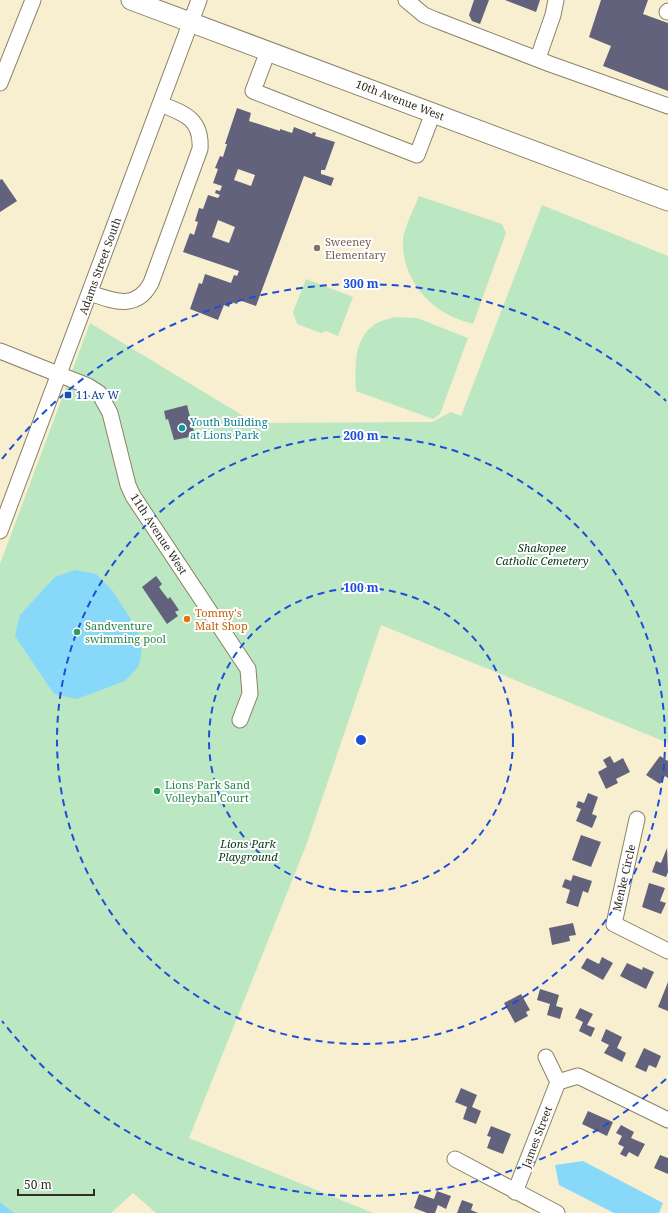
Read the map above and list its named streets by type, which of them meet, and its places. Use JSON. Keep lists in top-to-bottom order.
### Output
{
  "streets": {
    "main road": ["10th Avenue West"],
    "street": [
      "Adams Street South",
      "11th Avenue West",
      "Menke Circle",
      "James Street"
    ]
  },
  "crossings": [
    ["10th Avenue West", "Adams Street South"],
    ["Adams Street South", "11th Avenue West"]
  ],
  "parks": ["Shakopee Catholic Cemetery", "Lions Park Playground"],
  "places": {
    "other": [
      "Sweeney Elementary",
      "Youth Building at Lions Park",
      "Tommy's Malt Shop",
      "Sandventure swimming pool",
      "Lions Park Sand Volleyball Court"
    ],
    "transit": ["11 Av W"]
  },
  "scale_bar": "50 m",
  "rings": ["300 m", "200 m", "100 m"]
}
